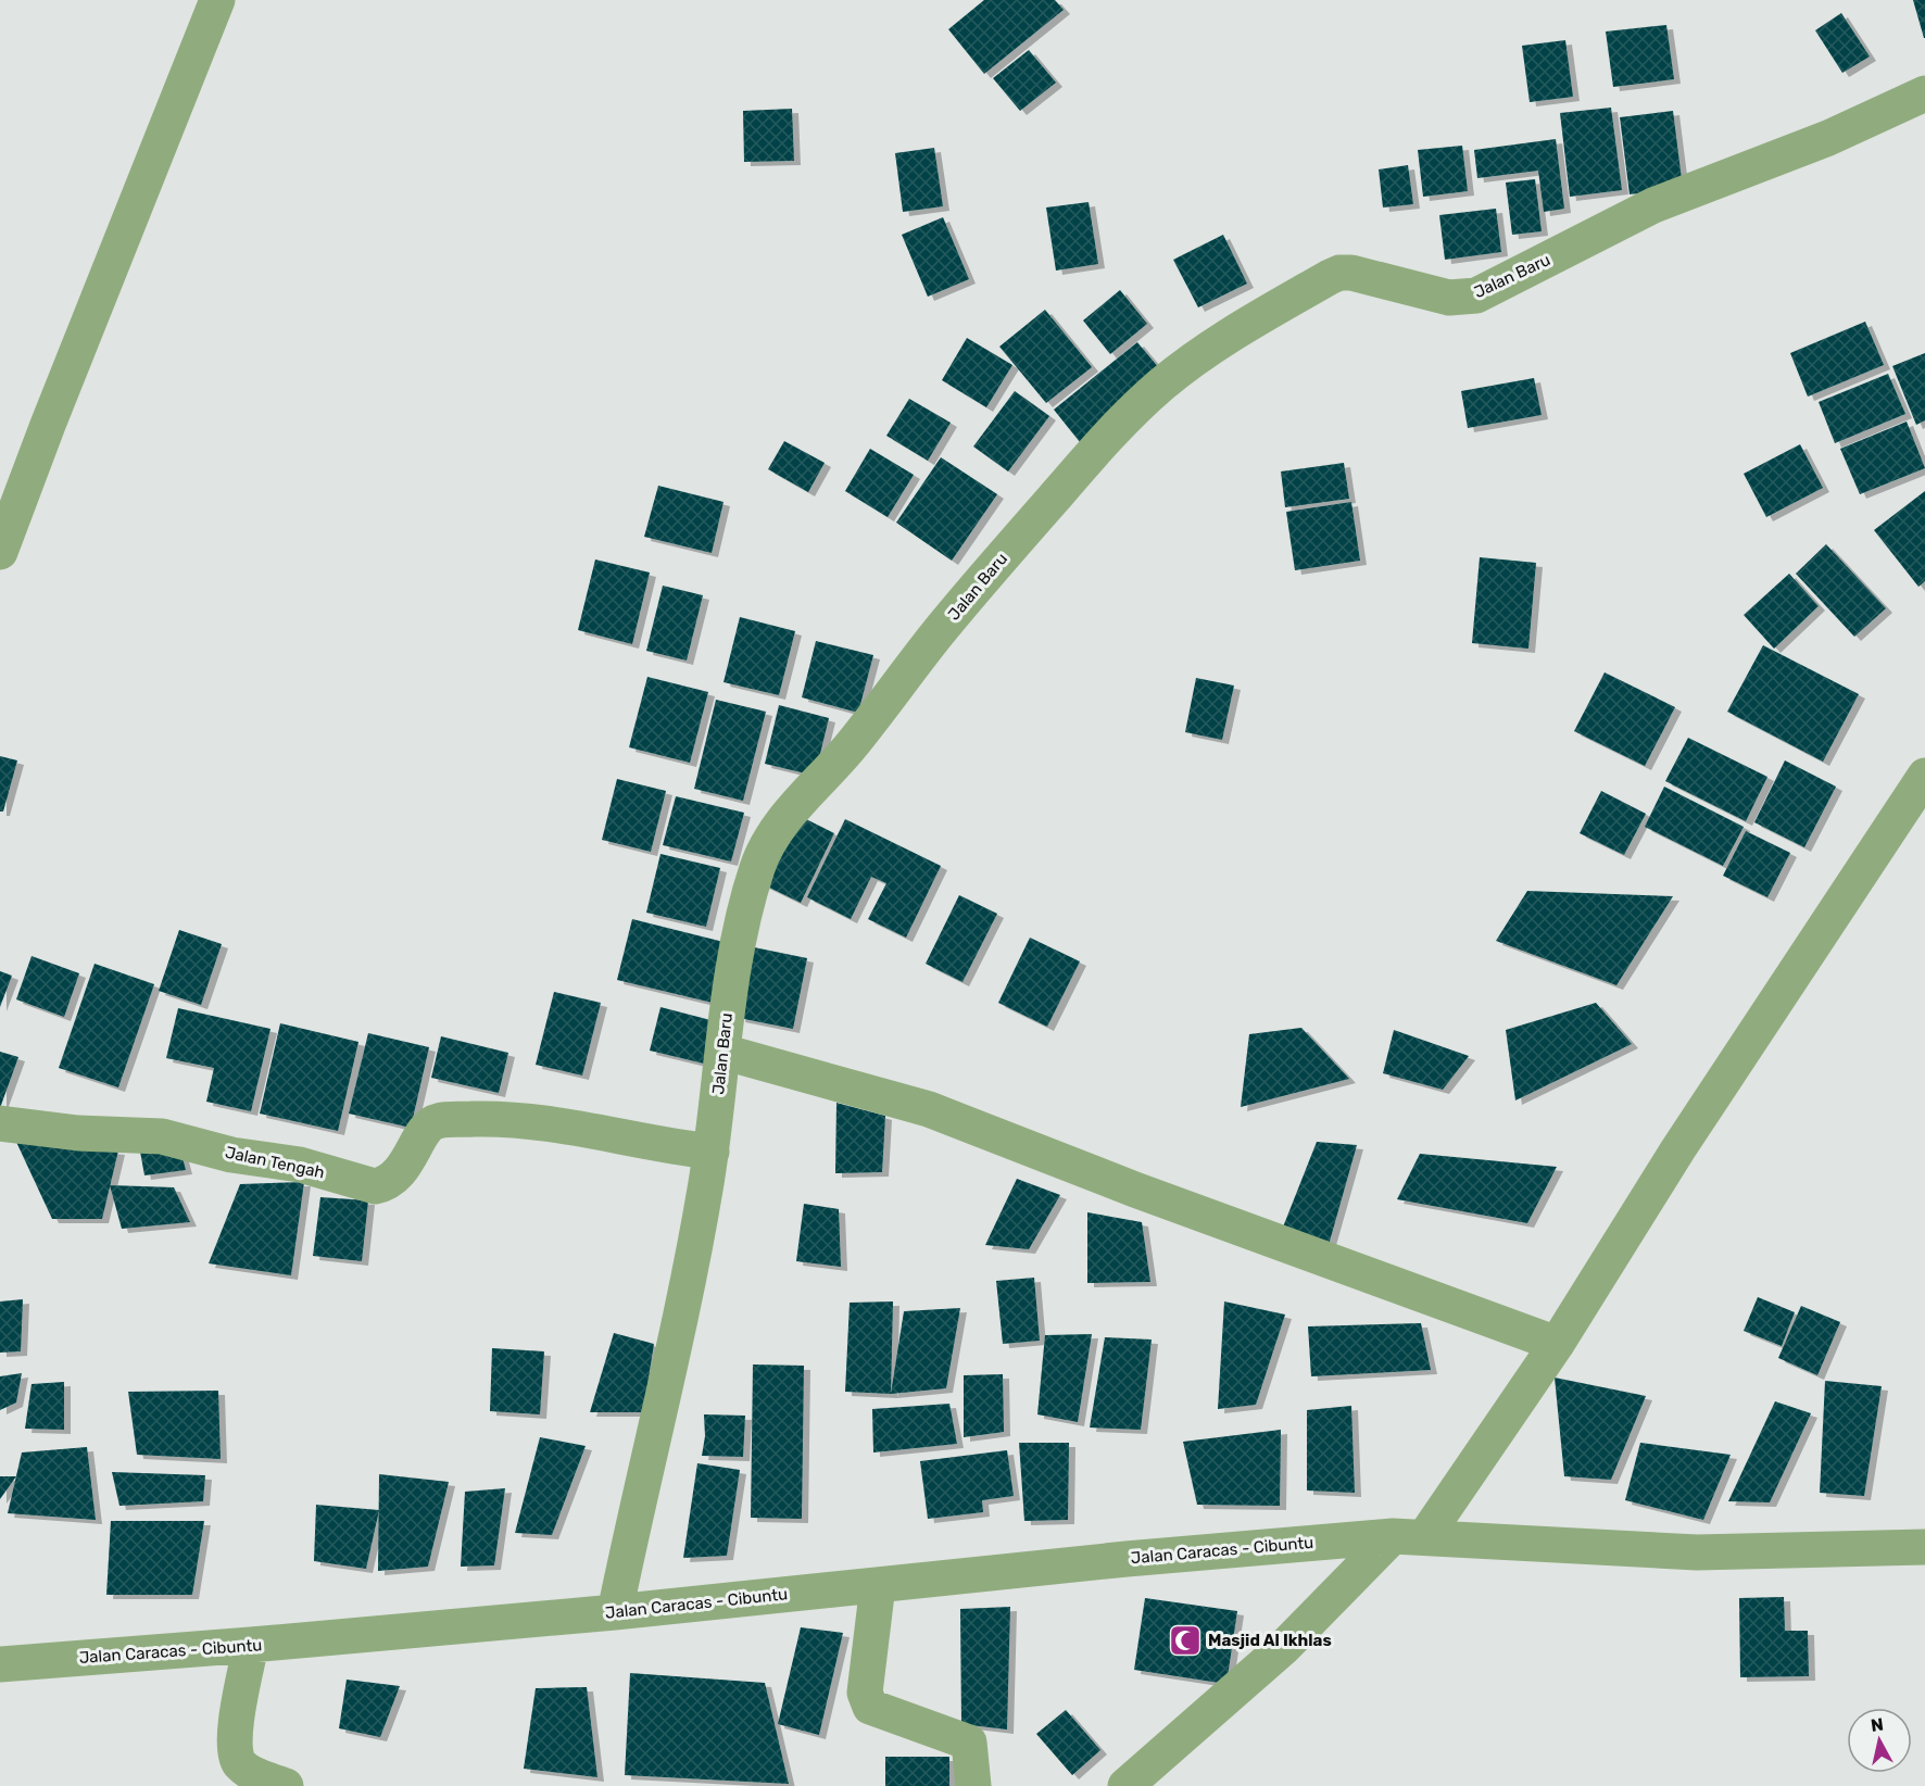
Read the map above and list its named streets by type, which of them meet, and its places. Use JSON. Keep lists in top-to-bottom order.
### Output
{
  "streets": {
    "street": ["Jalan Baru", "Jalan Tengah", "Jalan Caracas - Cibuntu"]
  },
  "crossings": [
    ["Jalan Baru", "Jalan Tengah"],
    ["Jalan Baru", "Jalan Caracas - Cibuntu"]
  ],
  "places": {
    "mosque": ["Masjid Al Ikhlas"]
  },
  "north": "top"
}
